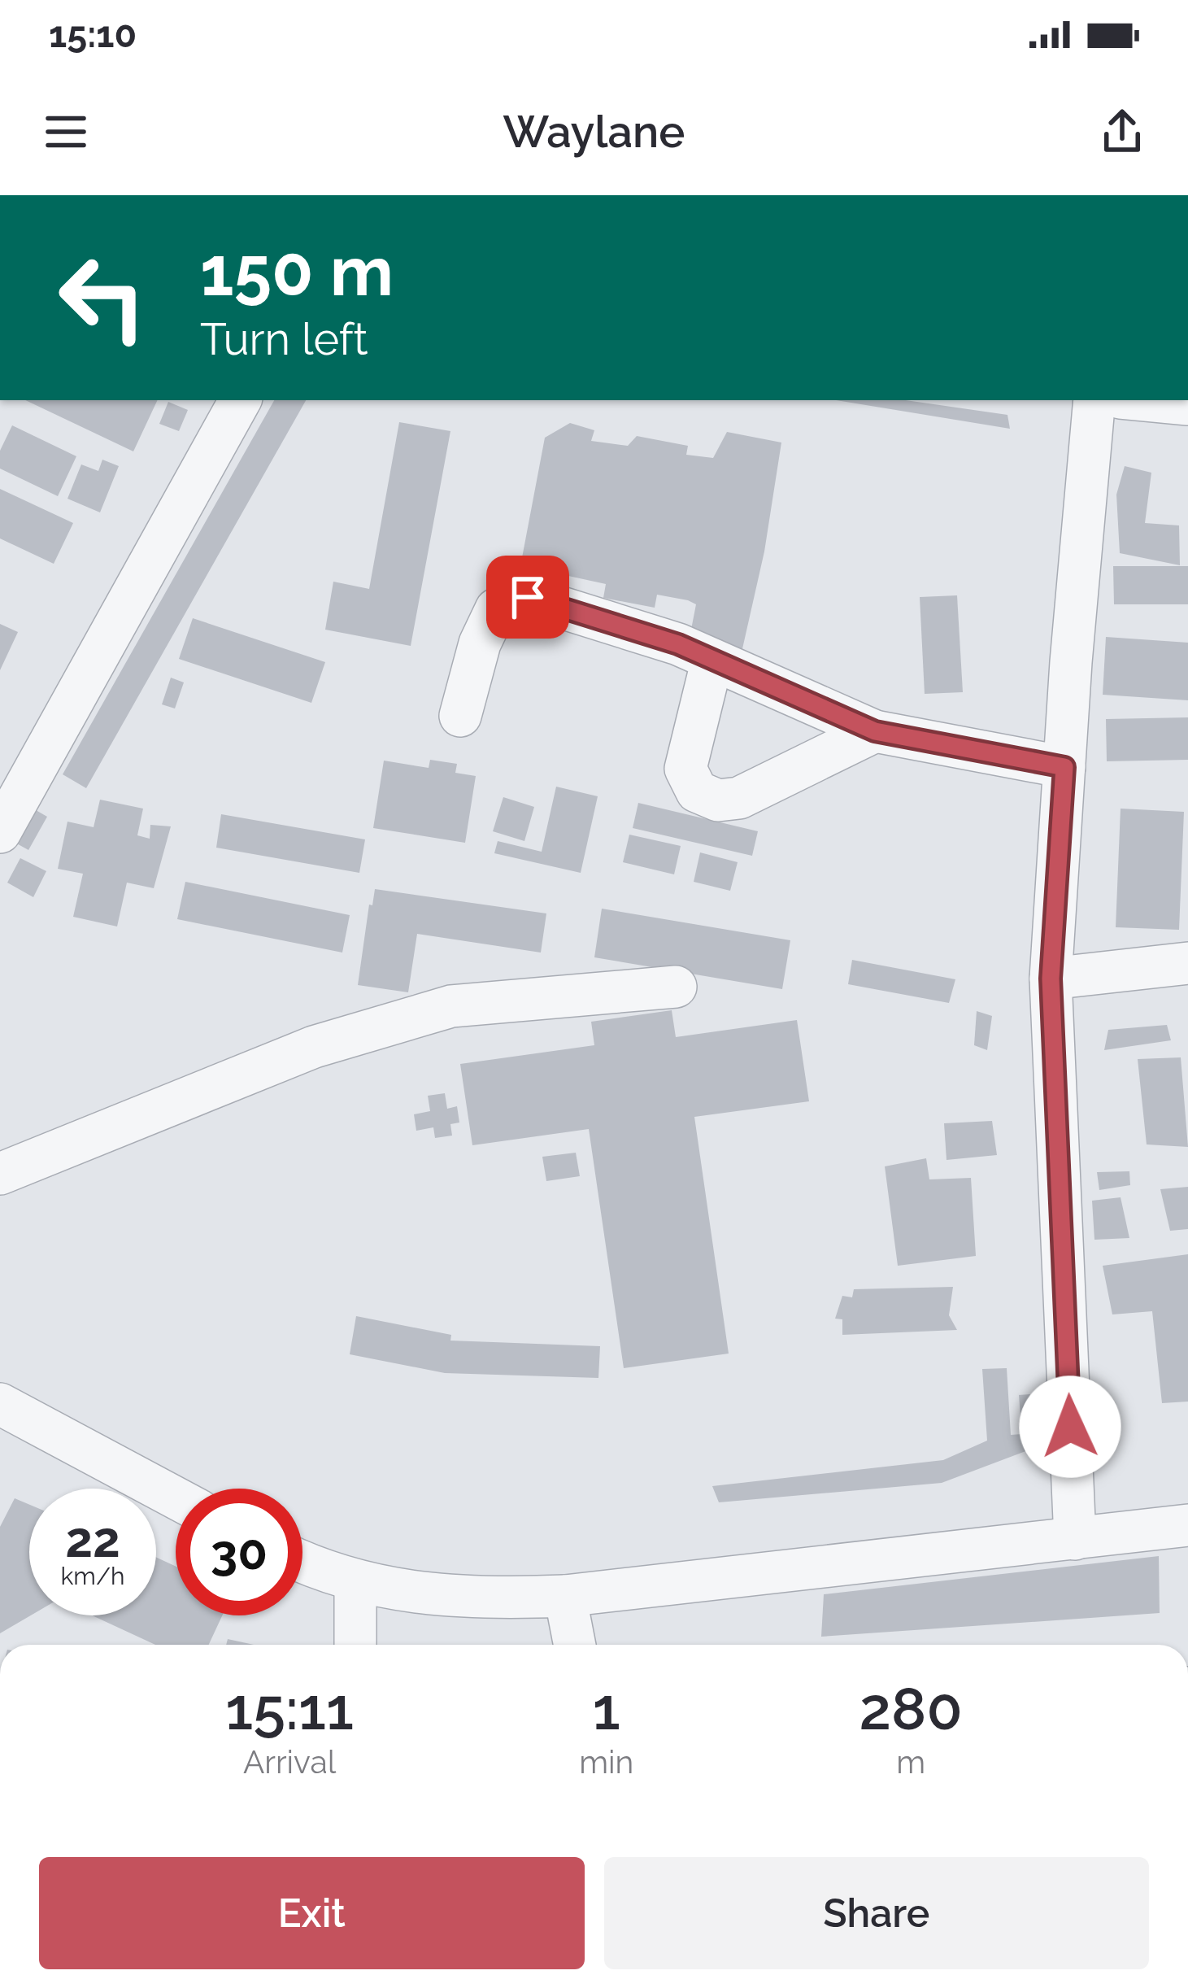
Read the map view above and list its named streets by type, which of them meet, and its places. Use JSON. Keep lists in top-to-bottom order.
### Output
{
  "page": {
    "status": "15:10",
    "header": "Waylane",
    "turn": ["150 m", "Turn left"],
    "speed": "22 km/h",
    "limit": "30",
    "eta": [
      "15:11",
      "Arrival",
      "1",
      "min",
      "280",
      "m"
    ],
    "buttons": ["Exit", "Share"]
  }
}
